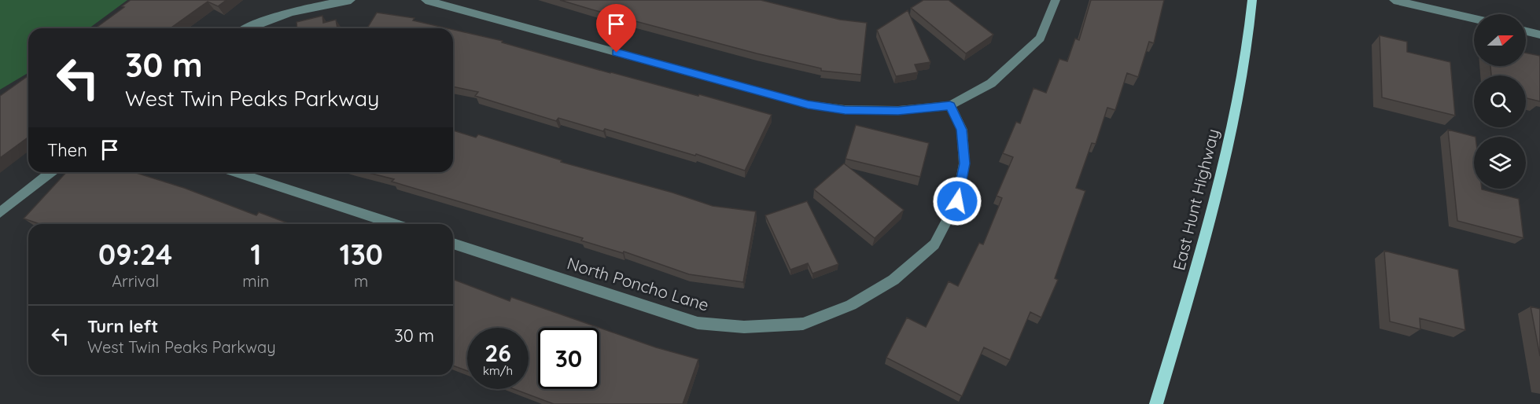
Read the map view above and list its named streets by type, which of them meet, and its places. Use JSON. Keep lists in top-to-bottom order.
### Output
{
  "streets": {
    "main road": ["East Hunt Highway"],
    "street": ["North Poncho Lane"]
  },
  "north": "right",
  "page": {
    "turn": ["30 m", "West Twin Peaks Parkway"],
    "then": "Then",
    "eta": [
      "09:24",
      "Arrival",
      "1",
      "min",
      "130",
      "m"
    ],
    "list": [
      {
        "name": "Turn left",
        "note": "West Twin Peaks Parkway",
        "value": "30 m"
      }
    ],
    "speed": "26 km/h",
    "limit": "30"
  }
}
